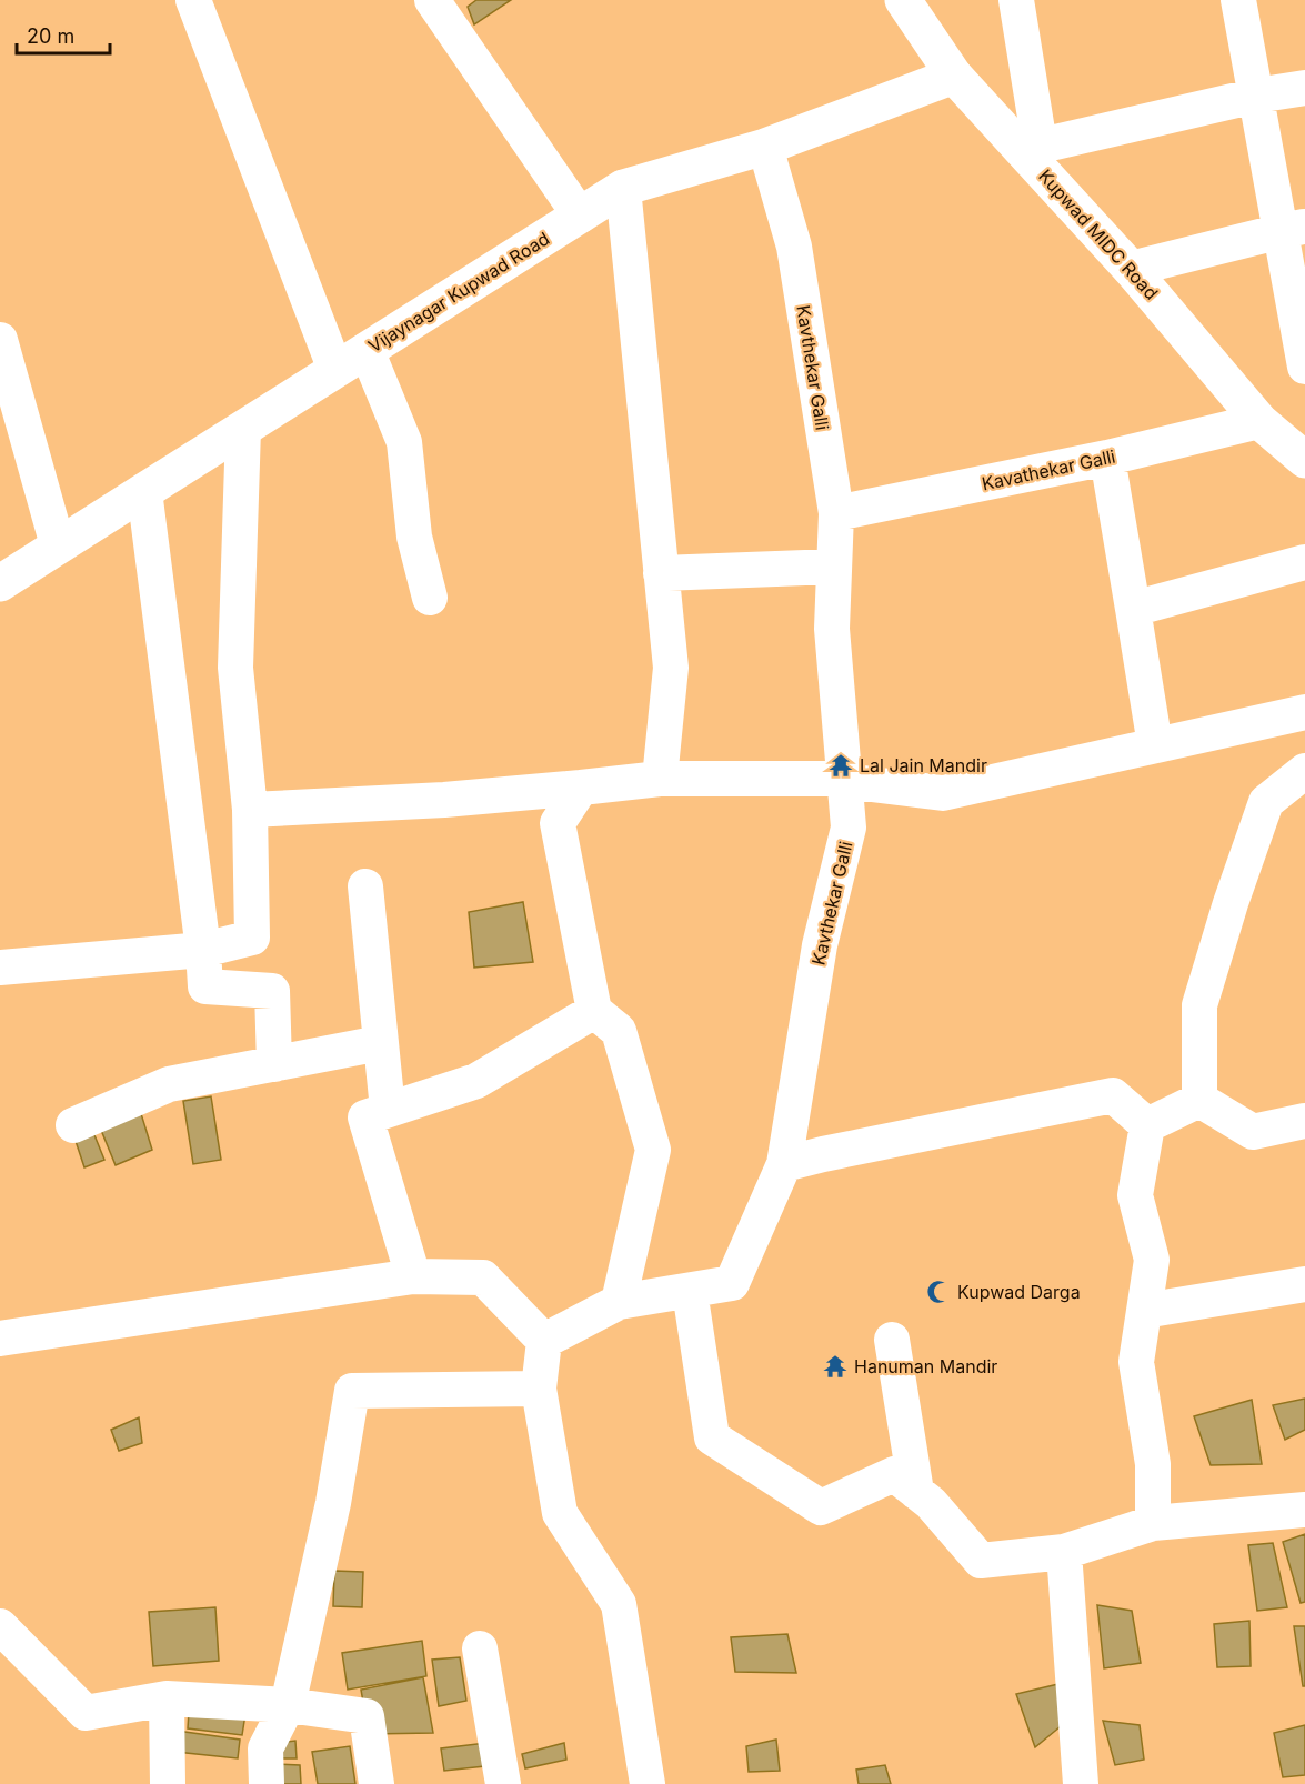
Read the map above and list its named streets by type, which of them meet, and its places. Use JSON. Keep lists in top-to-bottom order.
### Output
{
  "streets": {
    "street": [
      "Kupwad MIDC Road",
      "Vijaynagar Kupwad Road",
      "Kavthekar Galli",
      "Kavathekar Galli"
    ]
  },
  "crossings": [
    ["Kupwad MIDC Road", "Vijaynagar Kupwad Road"],
    ["Kupwad MIDC Road", "Kavathekar Galli"],
    ["Vijaynagar Kupwad Road", "Kavthekar Galli"],
    ["Kavthekar Galli", "Kavathekar Galli"]
  ],
  "places": {
    "temple": ["Lal Jain Mandir", "Hanuman Mandir"],
    "mosque": ["Kupwad Darga"]
  },
  "scale_bar": "20 m"
}
